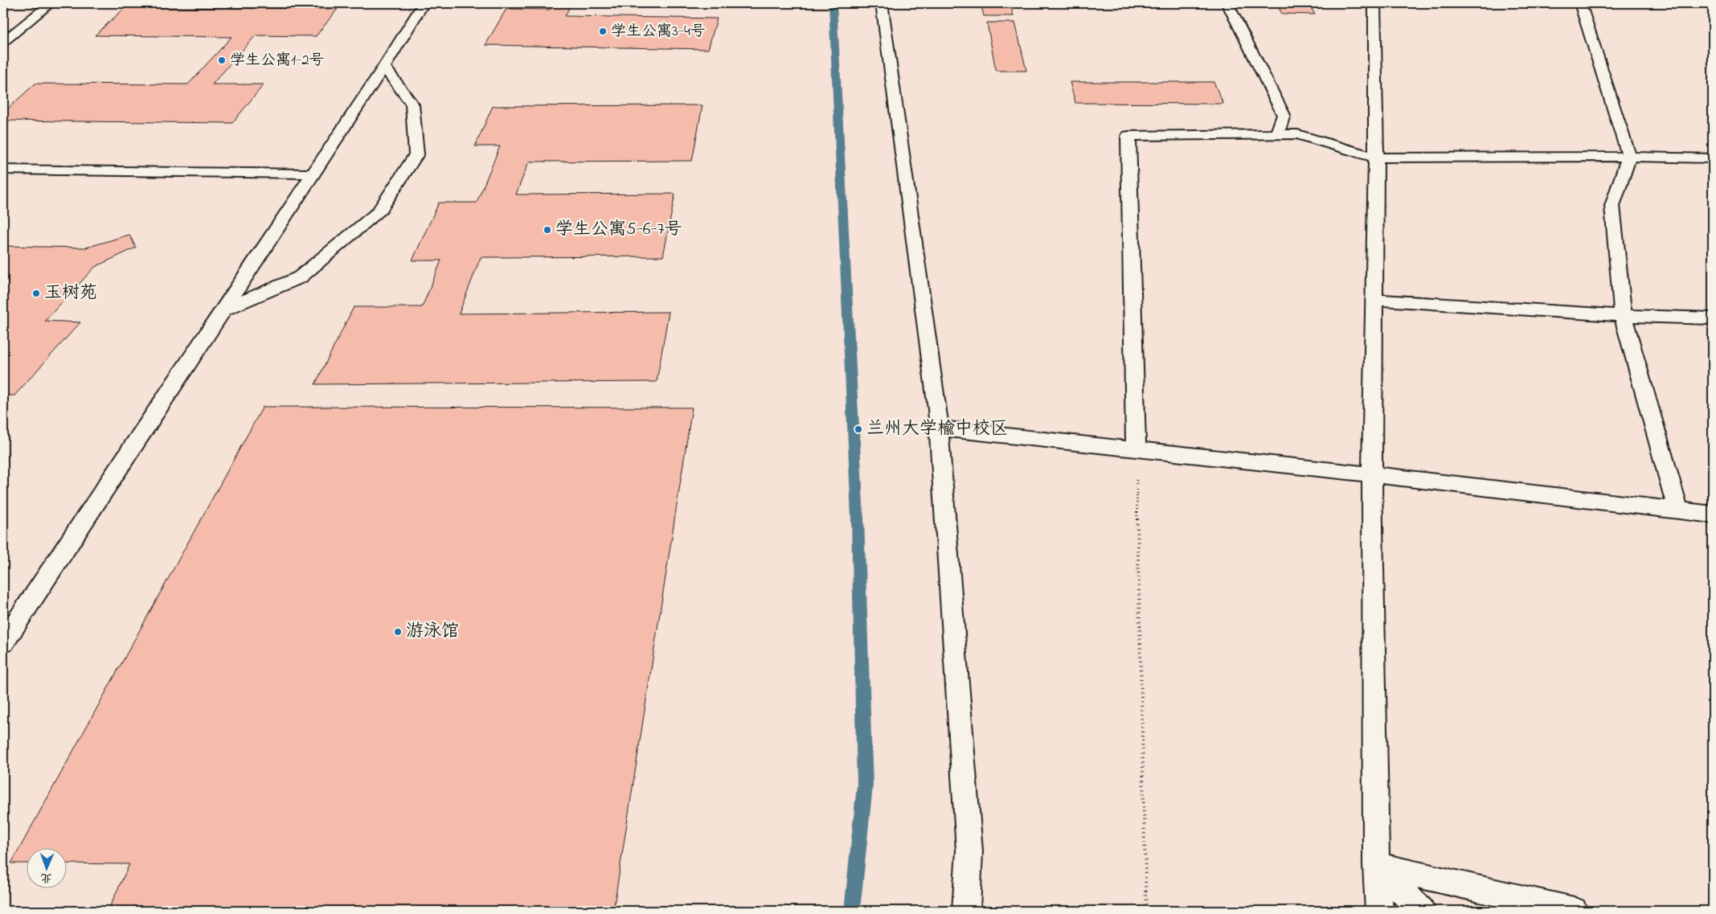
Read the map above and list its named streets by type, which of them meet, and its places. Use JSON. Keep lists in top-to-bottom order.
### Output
{
  "places": [
    "学生公寓3-4号",
    "学生公寓1-2号",
    "学生公寓5-6-7号",
    "玉树苑",
    "兰州大学榆中校区",
    "游泳馆"
  ],
  "north": "bottom"
}
